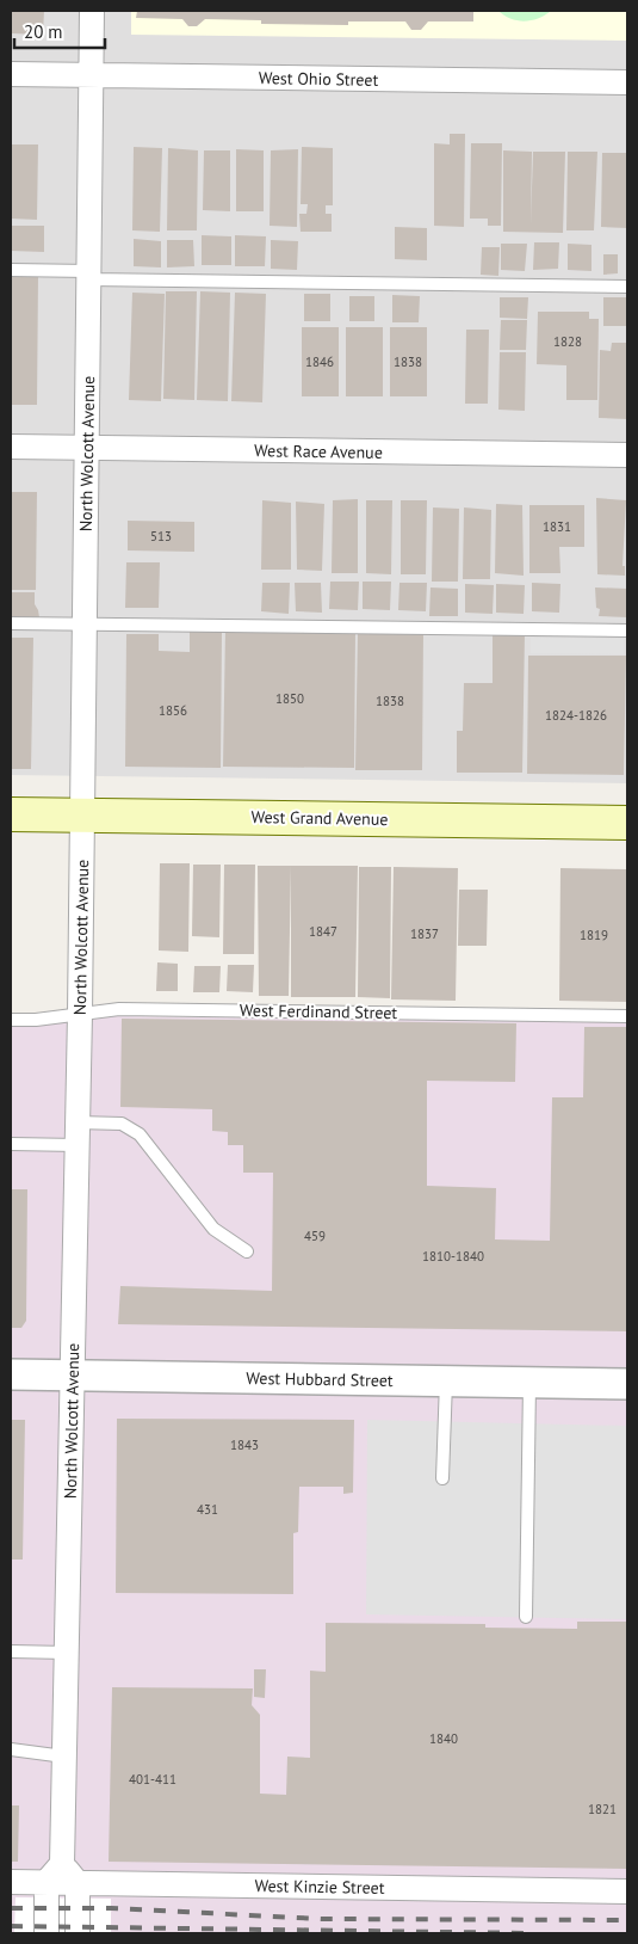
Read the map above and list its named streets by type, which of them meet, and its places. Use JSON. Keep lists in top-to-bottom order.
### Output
{
  "streets": {
    "main road": ["West Grand Avenue"],
    "street": [
      "West Ohio Street",
      "West Race Avenue",
      "North Wolcott Avenue",
      "West Hubbard Street",
      "West Kinzie Street"
    ],
    "lane": ["West Ferdinand Street"]
  },
  "crossings": [
    ["West Ohio Street", "North Wolcott Avenue"],
    ["West Race Avenue", "North Wolcott Avenue"],
    ["North Wolcott Avenue", "West Grand Avenue"],
    ["North Wolcott Avenue", "West Ferdinand Street"],
    ["North Wolcott Avenue", "West Hubbard Street"]
  ],
  "house_numbers": [
    "1828",
    "1846",
    "1838",
    "1831",
    "513",
    "1850",
    "1838",
    "1856",
    "1824-1826",
    "1847",
    "1837",
    "1819",
    "459",
    "1810-1840",
    "1843",
    "431",
    "1840",
    "401-411",
    "1821"
  ],
  "scale_bar": "20 m"
}
